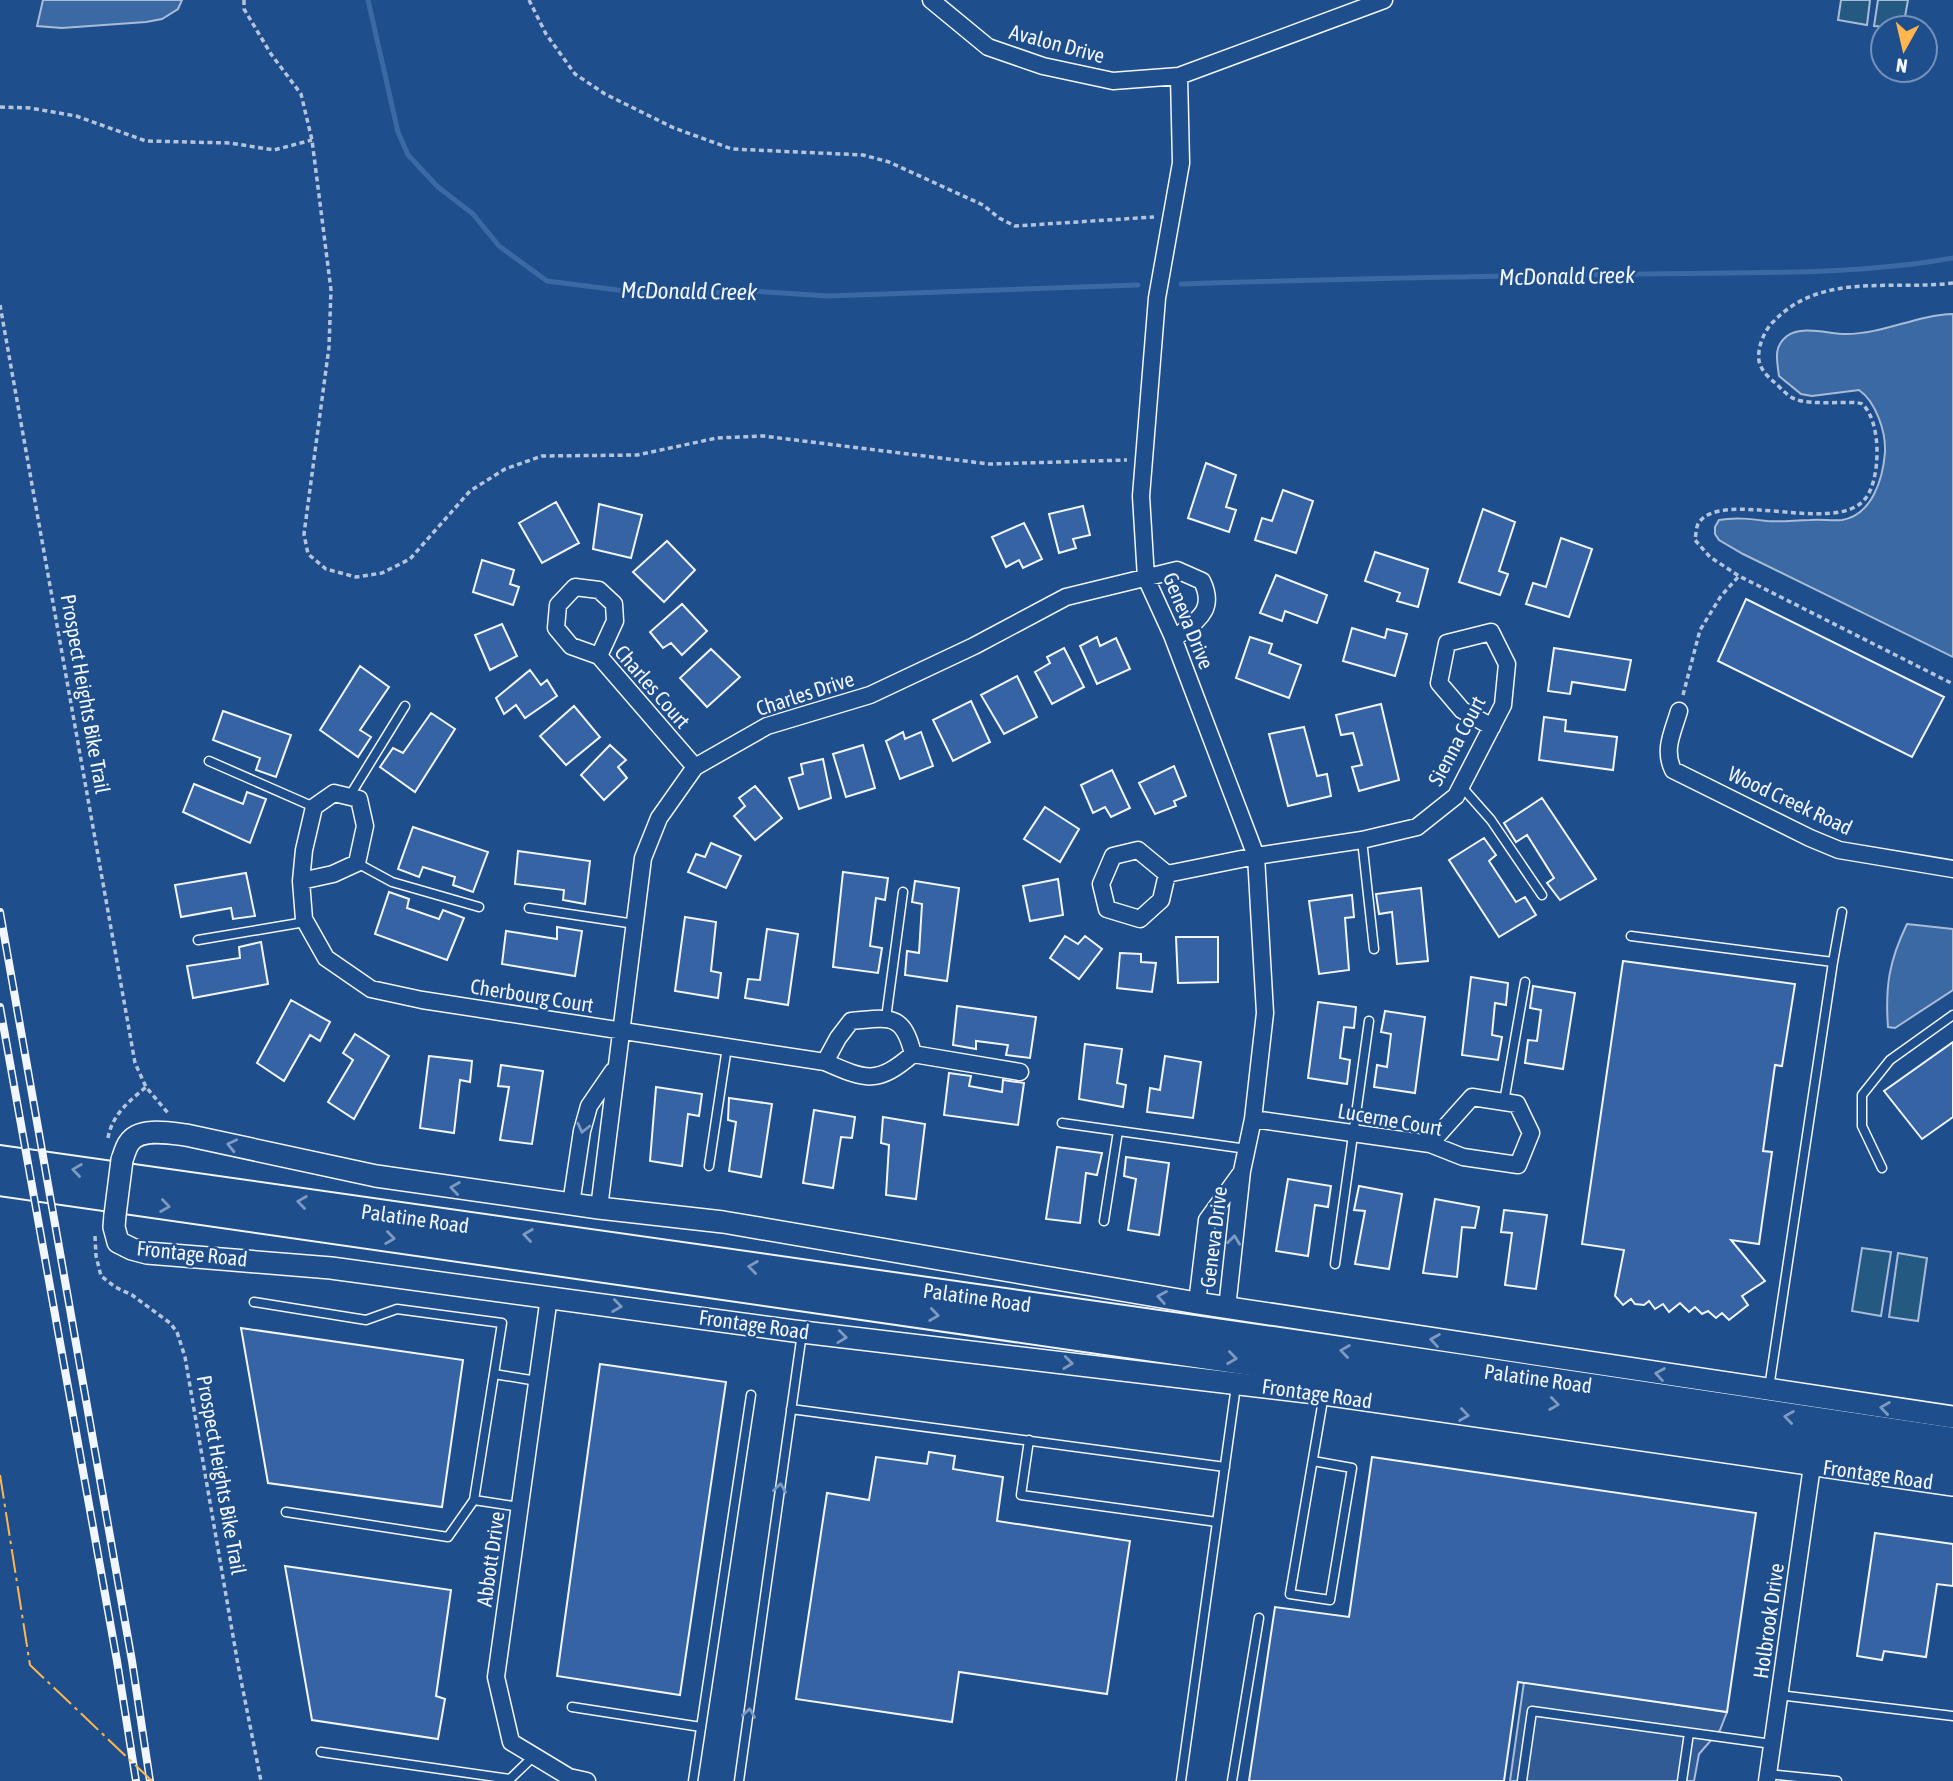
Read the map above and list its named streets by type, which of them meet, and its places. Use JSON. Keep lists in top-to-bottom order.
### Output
{
  "streets": {
    "highway": ["Palatine Road"],
    "street": [
      "Avalon Drive",
      "Geneva Drive",
      "Charles Court",
      "Charles Drive",
      "Sienna Court",
      "Wood Creek Road",
      "Cherbourg Court",
      "Lucerne Court",
      "Frontage Road",
      "Abbott Drive",
      "Holbrook Drive"
    ],
    "path": ["Prospect Heights Bike Trail"]
  },
  "crossings": [
    ["Avalon Drive", "Geneva Drive"],
    ["Geneva Drive", "Charles Drive"],
    ["Geneva Drive", "Sienna Court"],
    ["Geneva Drive", "Lucerne Court"],
    ["Charles Court", "Charles Drive"],
    ["Charles Drive", "Cherbourg Court"],
    ["Frontage Road", "Abbott Drive"],
    ["Frontage Road", "Holbrook Drive"]
  ],
  "water": ["McDonald Creek"],
  "north": "bottom"
}
